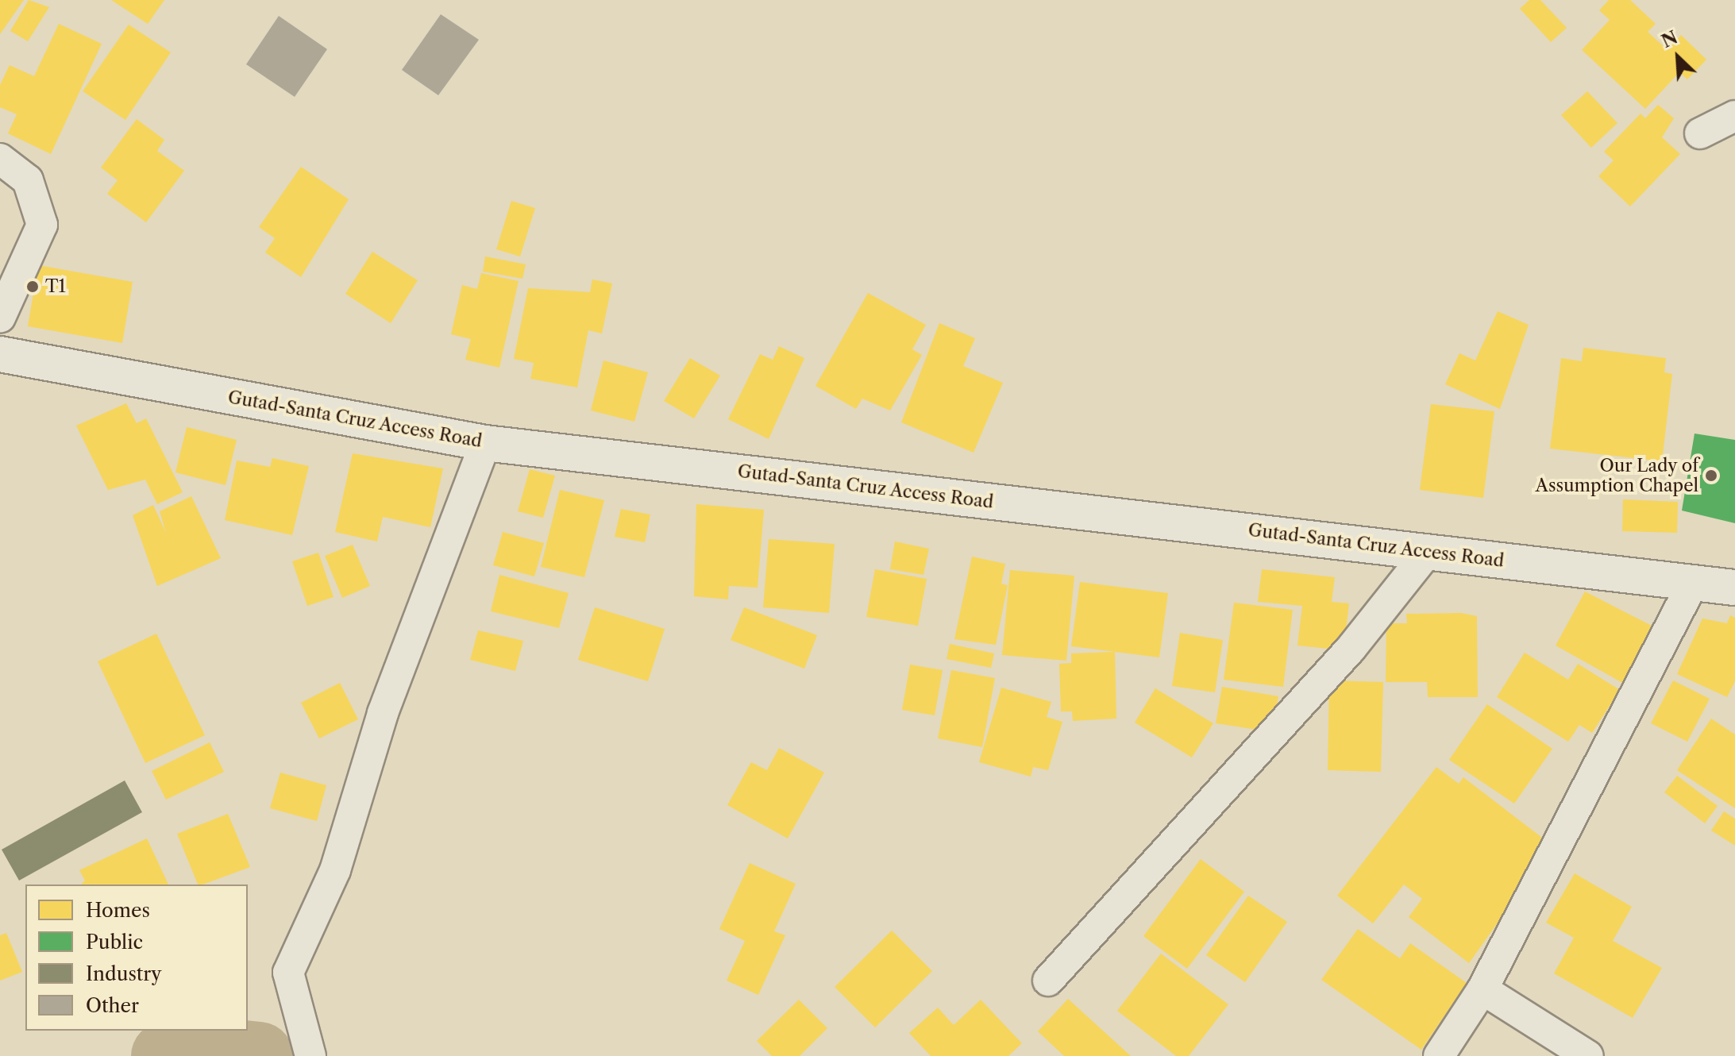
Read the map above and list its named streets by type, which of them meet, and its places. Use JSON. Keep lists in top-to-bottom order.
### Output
{
  "streets": {
    "main road": ["Gutad-Santa Cruz Access Road"]
  },
  "places": ["T1", "Our Lady of Assumption Chapel"],
  "legend": [
    "Homes",
    "Public",
    "Industry",
    "Other"
  ],
  "north": "top left"
}
